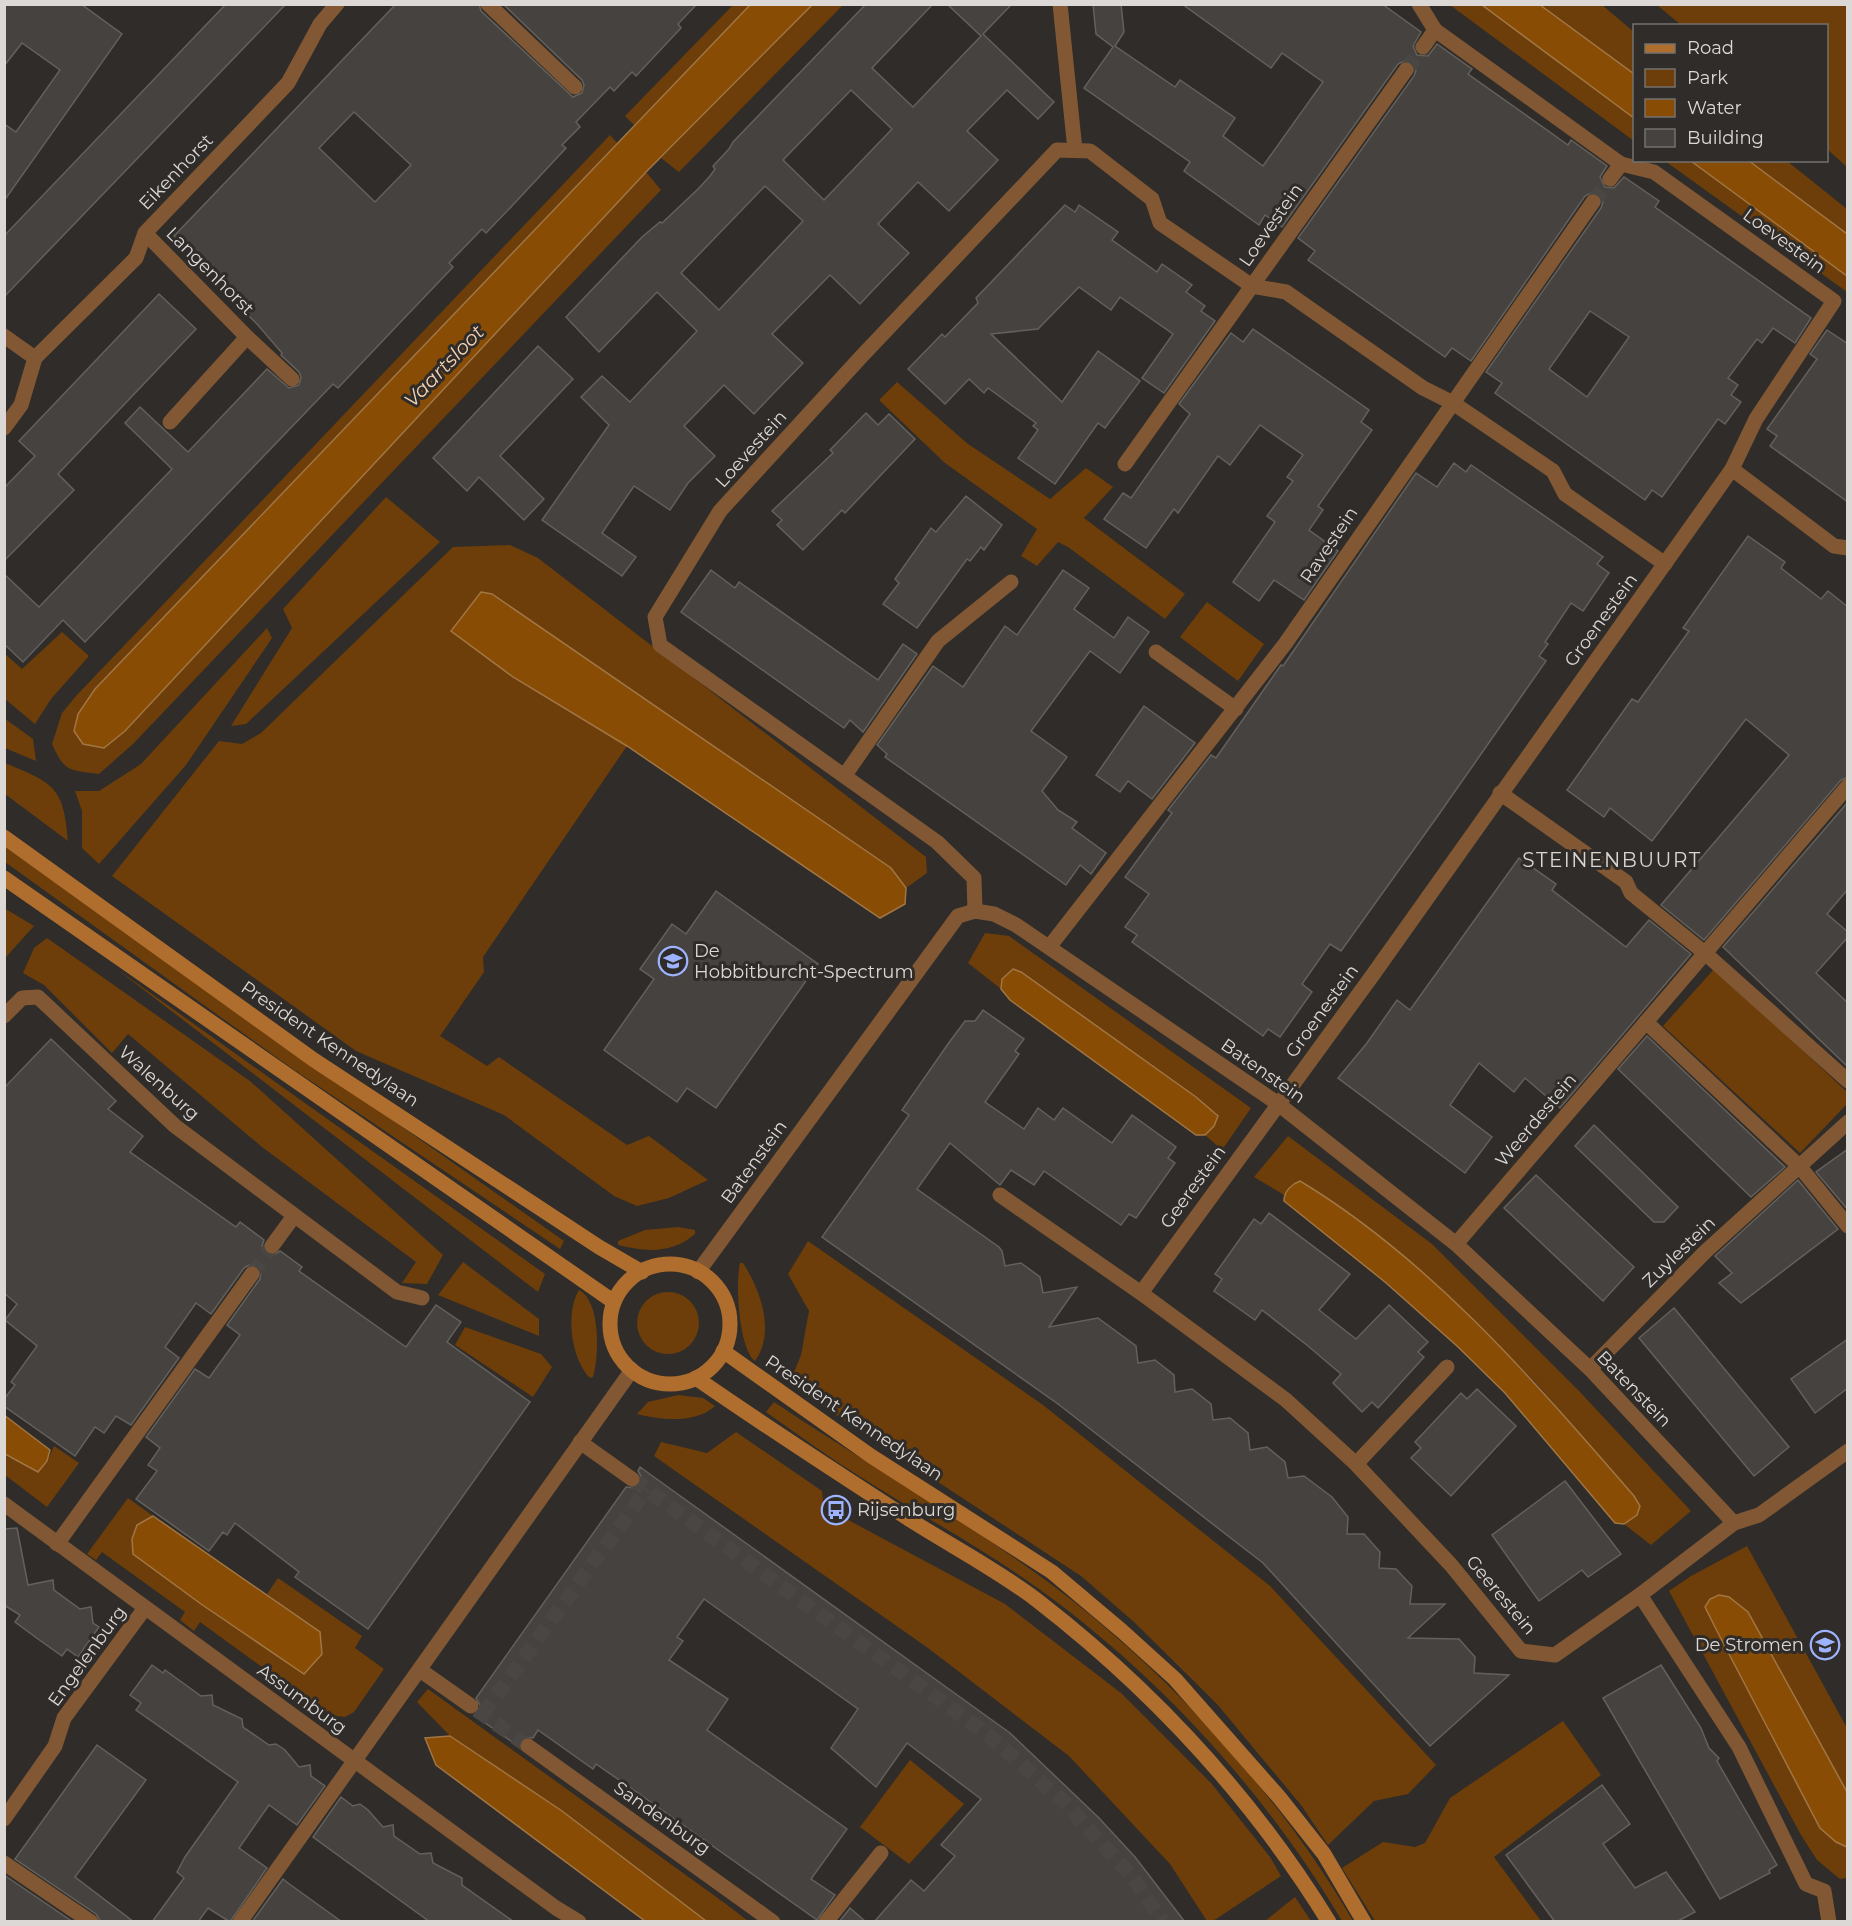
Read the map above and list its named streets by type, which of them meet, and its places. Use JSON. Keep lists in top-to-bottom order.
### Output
{
  "streets": {
    "street": [
      "Eikenhorst",
      "Loevestein",
      "Langenhorst",
      "Ravestein",
      "Groenestein",
      "President Kennedylaan",
      "Batenstein",
      "Walenburg",
      "Weerdestein",
      "Geerestein",
      "Zuylestein",
      "Engelenburg",
      "Assumburg",
      "Sandenburg"
    ]
  },
  "crossings": [
    ["Eikenhorst", "Langenhorst"],
    ["Loevestein", "Ravestein"],
    ["Loevestein", "Groenestein"],
    ["Loevestein", "Batenstein"],
    ["Ravestein", "Batenstein"],
    ["Groenestein", "Batenstein"],
    ["Groenestein", "Geerestein"],
    ["President Kennedylaan", "Batenstein"],
    ["Batenstein", "Weerdestein"],
    ["Batenstein", "Geerestein"],
    ["Batenstein", "Zuylestein"],
    ["Engelenburg", "Assumburg"]
  ],
  "districts": ["STEINENBUURT"],
  "water": ["Vaartsloot"],
  "places": {
    "school or university": ["De Hobbitburcht-Spectrum", "De Stromen"],
    "bus stop": ["Rijsenburg"]
  },
  "legend": [
    "Road",
    "Park",
    "Water",
    "Building"
  ]
}
